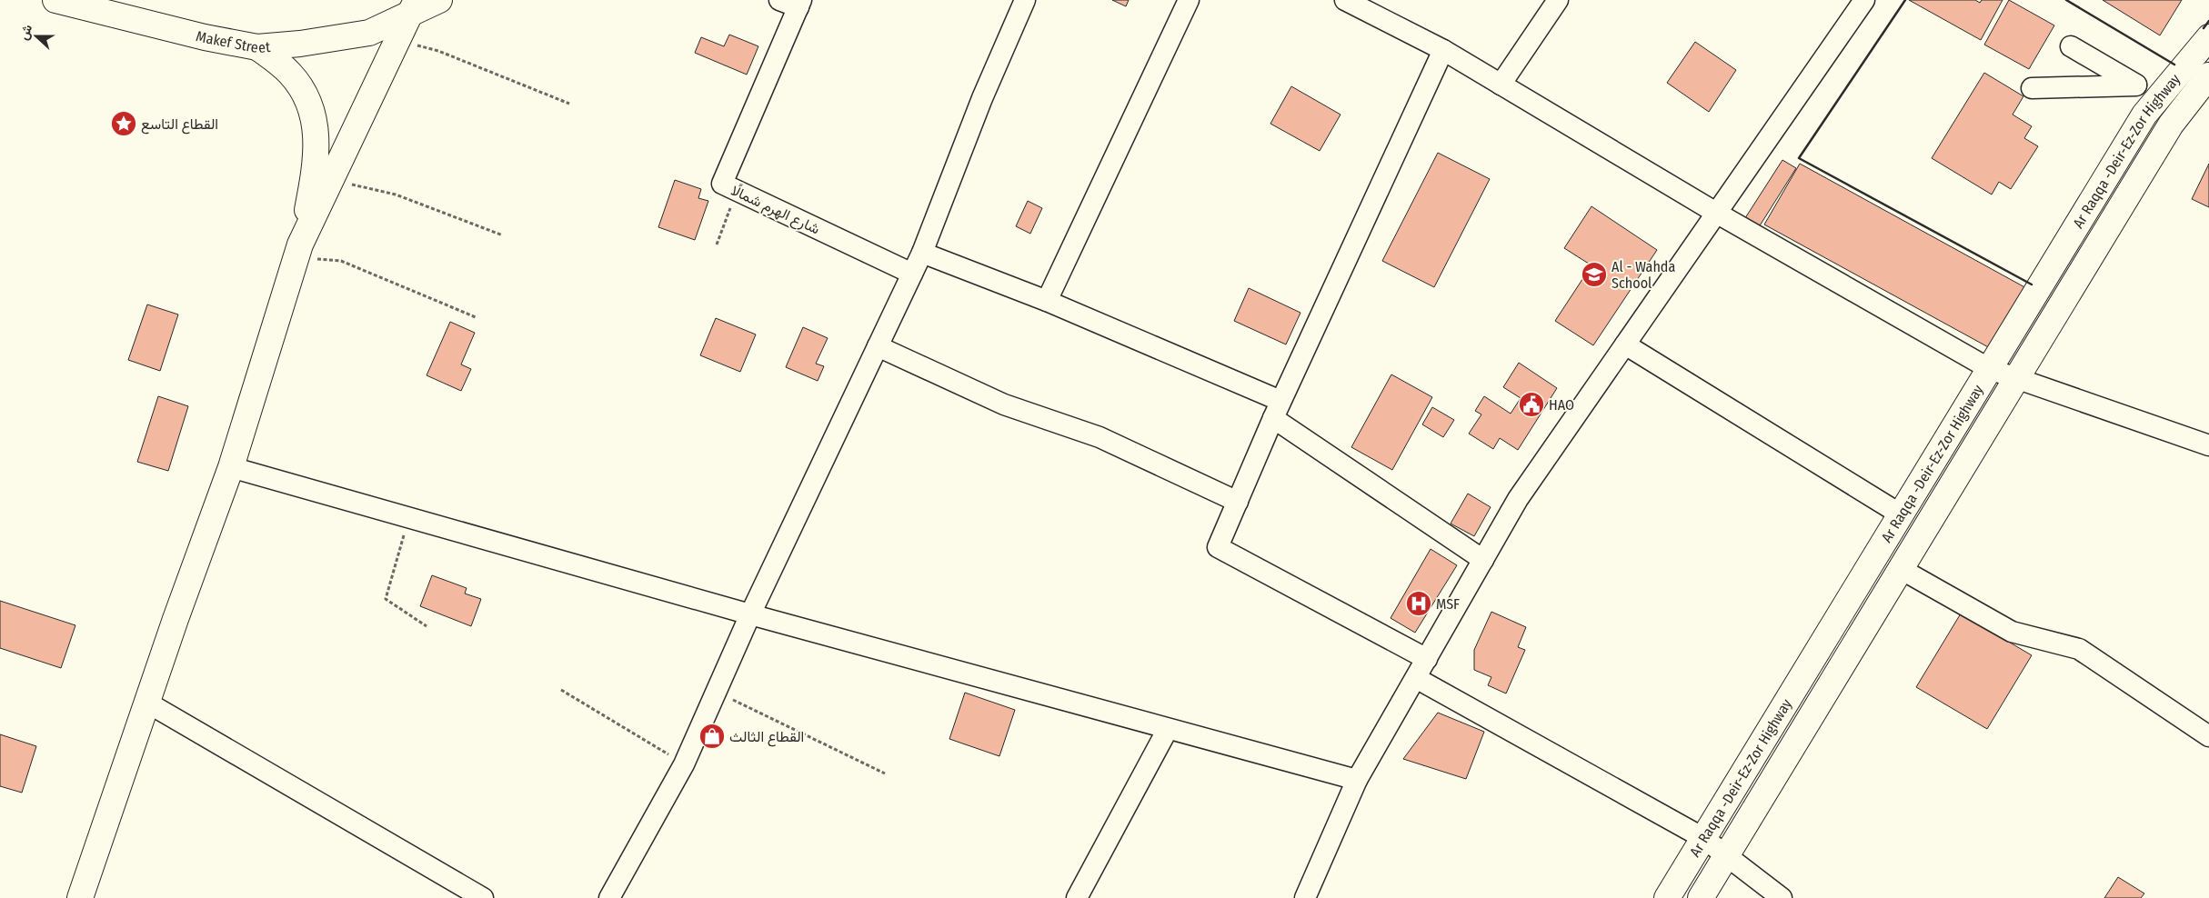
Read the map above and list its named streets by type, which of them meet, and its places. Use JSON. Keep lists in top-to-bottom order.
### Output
{
  "streets": {
    "main road": ["Makef Street", "Ar Raqqa -Deir-Ez-Zor Highway"],
    "street": ["شارع الهرم شمالًا"]
  },
  "places": {
    "place": ["القطاع التاسع"],
    "school or university": ["Al - Wahda School"],
    "public building": ["HAO"],
    "hospital": ["MSF"],
    "shop": ["القطاع الثالث"]
  },
  "north": "left"
}
